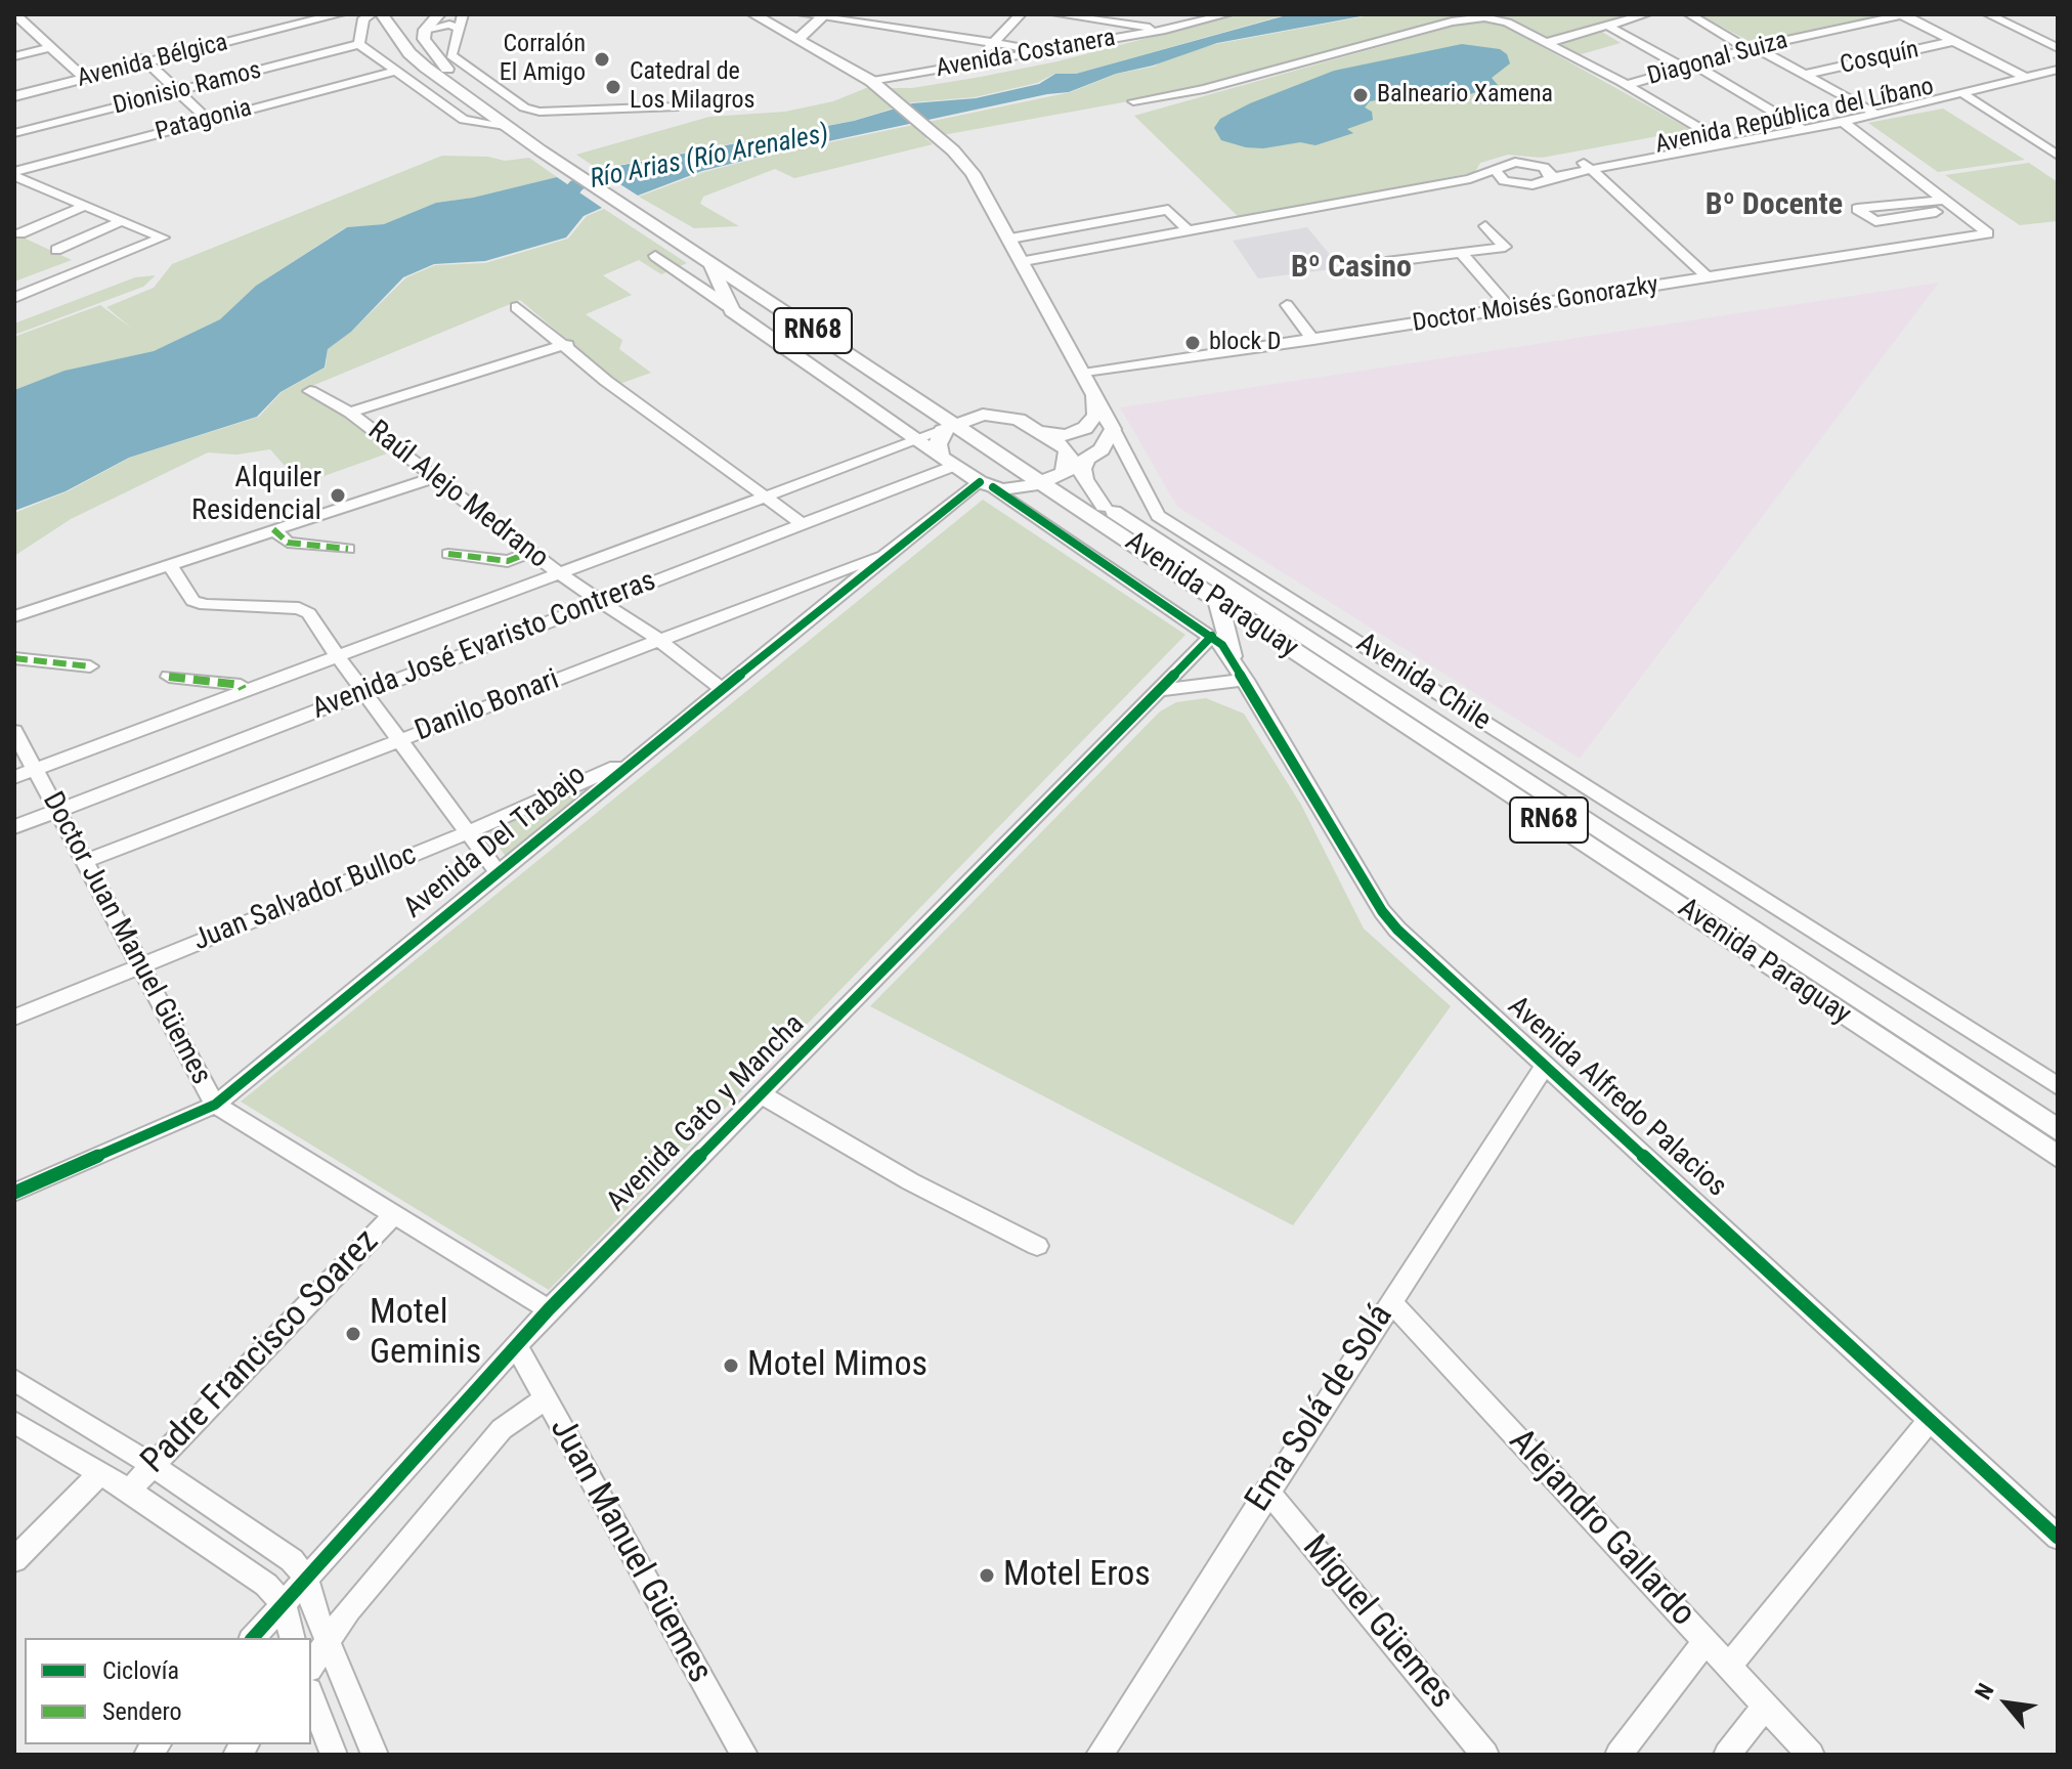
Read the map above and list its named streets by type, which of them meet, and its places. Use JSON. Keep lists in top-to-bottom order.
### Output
{
  "streets": {
    "main road": [
      "Avenida Bélgica",
      "RN68",
      "Avenida Paraguay",
      "Avenida Chile"
    ],
    "street": [
      "Avenida Costanera",
      "Cosquín",
      "Diagonal Suiza",
      "Dionisio Ramos",
      "Avenida República del Líbano",
      "Patagonia",
      "Doctor Moisés Gonorazky",
      "Raúl Alejo Medrano",
      "Avenida José Evaristo Contreras",
      "Danilo Bonari",
      "Avenida Del Trabajo",
      "Juan Salvador Bulloc",
      "Doctor Juan Manuel Güemes",
      "Avenida Alfredo Palacios",
      "Avenida Gato y Mancha",
      "Padre Francisco Soarez",
      "Ema Solá de Solá",
      "Alejandro Gallardo",
      "Juan Manuel Güemes",
      "Miguel Güemes"
    ]
  },
  "crossings": [
    ["Avenida Costanera", "Avenida Chile"],
    ["Doctor Moisés Gonorazky", "Avenida Chile"],
    ["Raúl Alejo Medrano", "Avenida José Evaristo Contreras"],
    ["Raúl Alejo Medrano", "Danilo Bonari"],
    ["Raúl Alejo Medrano", "Avenida Del Trabajo"],
    ["Avenida Paraguay", "Avenida José Evaristo Contreras"],
    ["Avenida Paraguay", "Avenida Alfredo Palacios"],
    ["Avenida Paraguay", "Avenida Gato y Mancha"],
    ["Avenida José Evaristo Contreras", "Doctor Juan Manuel Güemes"],
    ["Danilo Bonari", "Avenida Del Trabajo"],
    ["Danilo Bonari", "Doctor Juan Manuel Güemes"],
    ["Avenida Del Trabajo", "Juan Salvador Bulloc"],
    ["Avenida Del Trabajo", "Doctor Juan Manuel Güemes"],
    ["Avenida Del Trabajo", "Avenida Alfredo Palacios"],
    ["Juan Salvador Bulloc", "Doctor Juan Manuel Güemes"],
    ["Doctor Juan Manuel Güemes", "Avenida Gato y Mancha"],
    ["Doctor Juan Manuel Güemes", "Padre Francisco Soarez"],
    ["Avenida Alfredo Palacios", "Avenida Gato y Mancha"],
    ["Avenida Alfredo Palacios", "Ema Solá de Solá"],
    ["Avenida Gato y Mancha", "Juan Manuel Güemes"],
    ["Ema Solá de Solá", "Alejandro Gallardo"],
    ["Ema Solá de Solá", "Miguel Güemes"]
  ],
  "districts": ["Bº Docente", "Bº Casino"],
  "water": ["Río Arias (Río Arenales)"],
  "places": [
    "Corralón El Amigo",
    "Catedral de Los Milagros",
    "Balneario Xamena",
    "block D",
    "Alquiler Residencial",
    "Motel Geminis",
    "Motel Mimos",
    "Motel Eros"
  ],
  "legend": ["Ciclovía", "Sendero"],
  "north": "top left"
}
